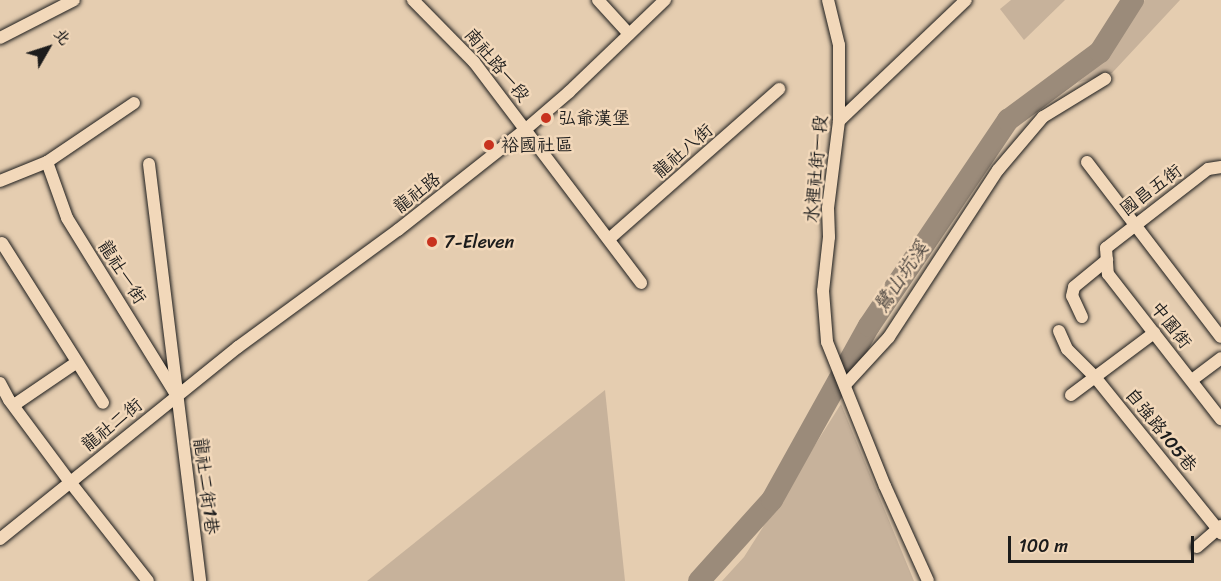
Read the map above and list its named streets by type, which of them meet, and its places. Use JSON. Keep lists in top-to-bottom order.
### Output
{
  "streets": {
    "street": [
      "南社路一段",
      "龍社八街",
      "水裡社街一段",
      "國昌五街",
      "龍社路",
      "龍社一街",
      "中園街",
      "龍社二街",
      "自強路105巷",
      "龍社二街1巷"
    ]
  },
  "crossings": [
    ["南社路一段", "龍社路"],
    ["國昌五街", "中園街"],
    ["龍社路", "龍社一街"],
    ["龍社路", "龍社二街"],
    ["龍社路", "龍社二街1巷"],
    ["龍社一街", "龍社二街"],
    ["龍社一街", "龍社二街1巷"],
    ["龍社二街", "龍社二街1巷"]
  ],
  "water": ["鷺山坑溪"],
  "places": ["弘爺漢堡", "裕國社區", "7-Eleven"],
  "scale_bar": "100 m",
  "north": "top right"
}
